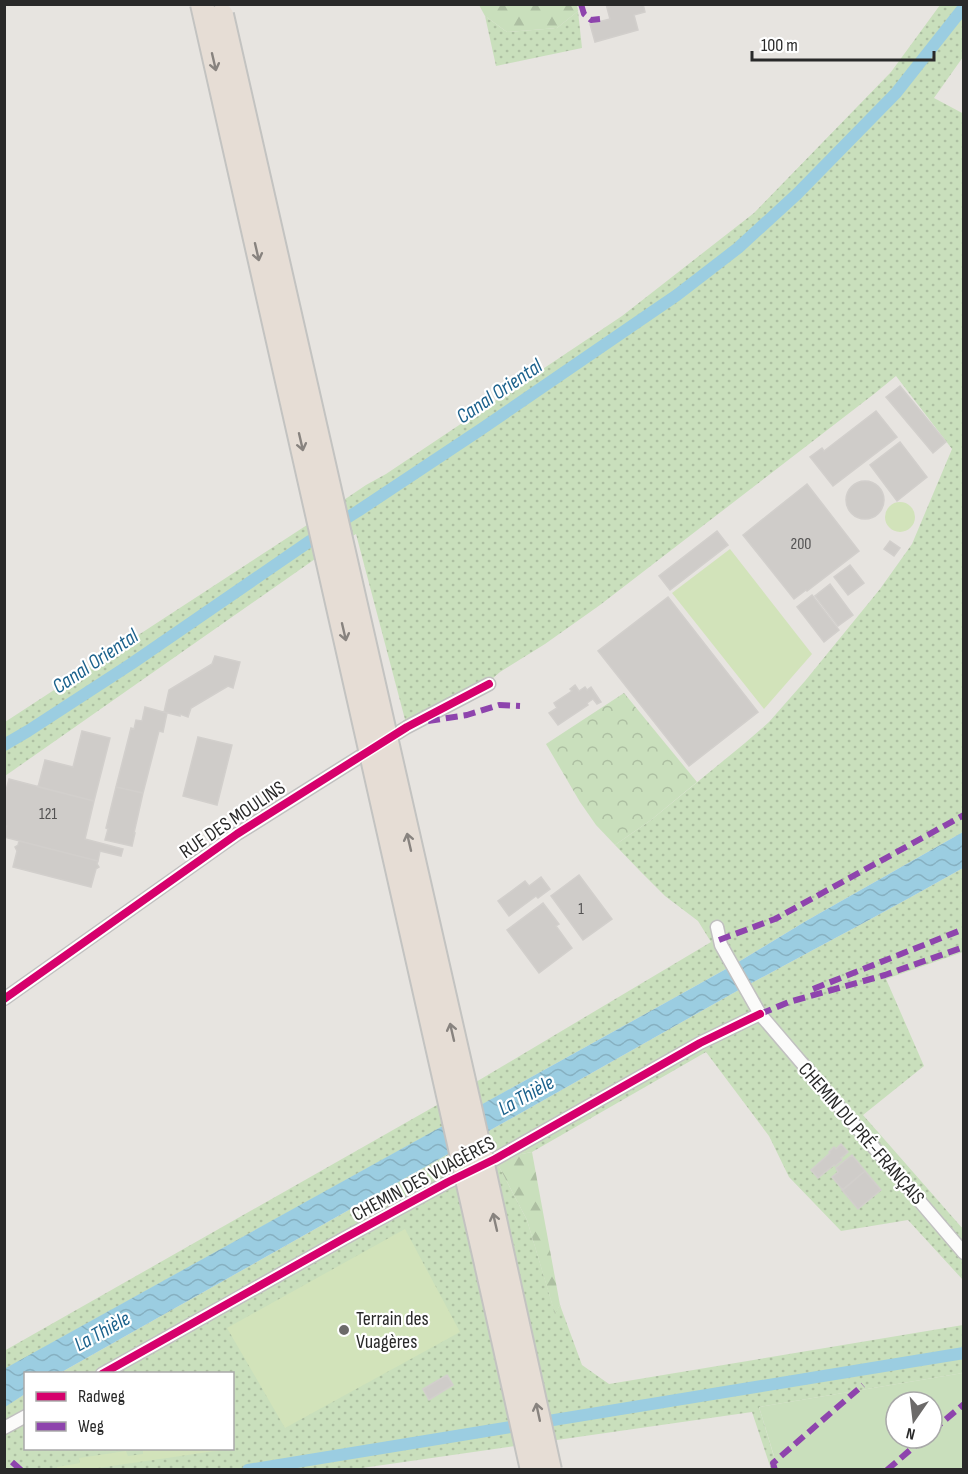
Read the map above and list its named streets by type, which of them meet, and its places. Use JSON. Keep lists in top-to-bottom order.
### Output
{
  "streets": {
    "street": ["RUE DES MOULINS", "CHEMIN DU PRÉ-FRANÇAIS", "CHEMIN DES VUAGÈRES"]
  },
  "crossings": [
    ["CHEMIN DU PRÉ-FRANÇAIS", "CHEMIN DES VUAGÈRES"]
  ],
  "water": ["Canal Oriental", "La Thièle"],
  "places": ["Terrain des Vuagères"],
  "house_numbers": ["200", "121", "1"],
  "legend": ["Radweg", "Weg"],
  "scale_bar": "100 m",
  "north": "bottom"
}
